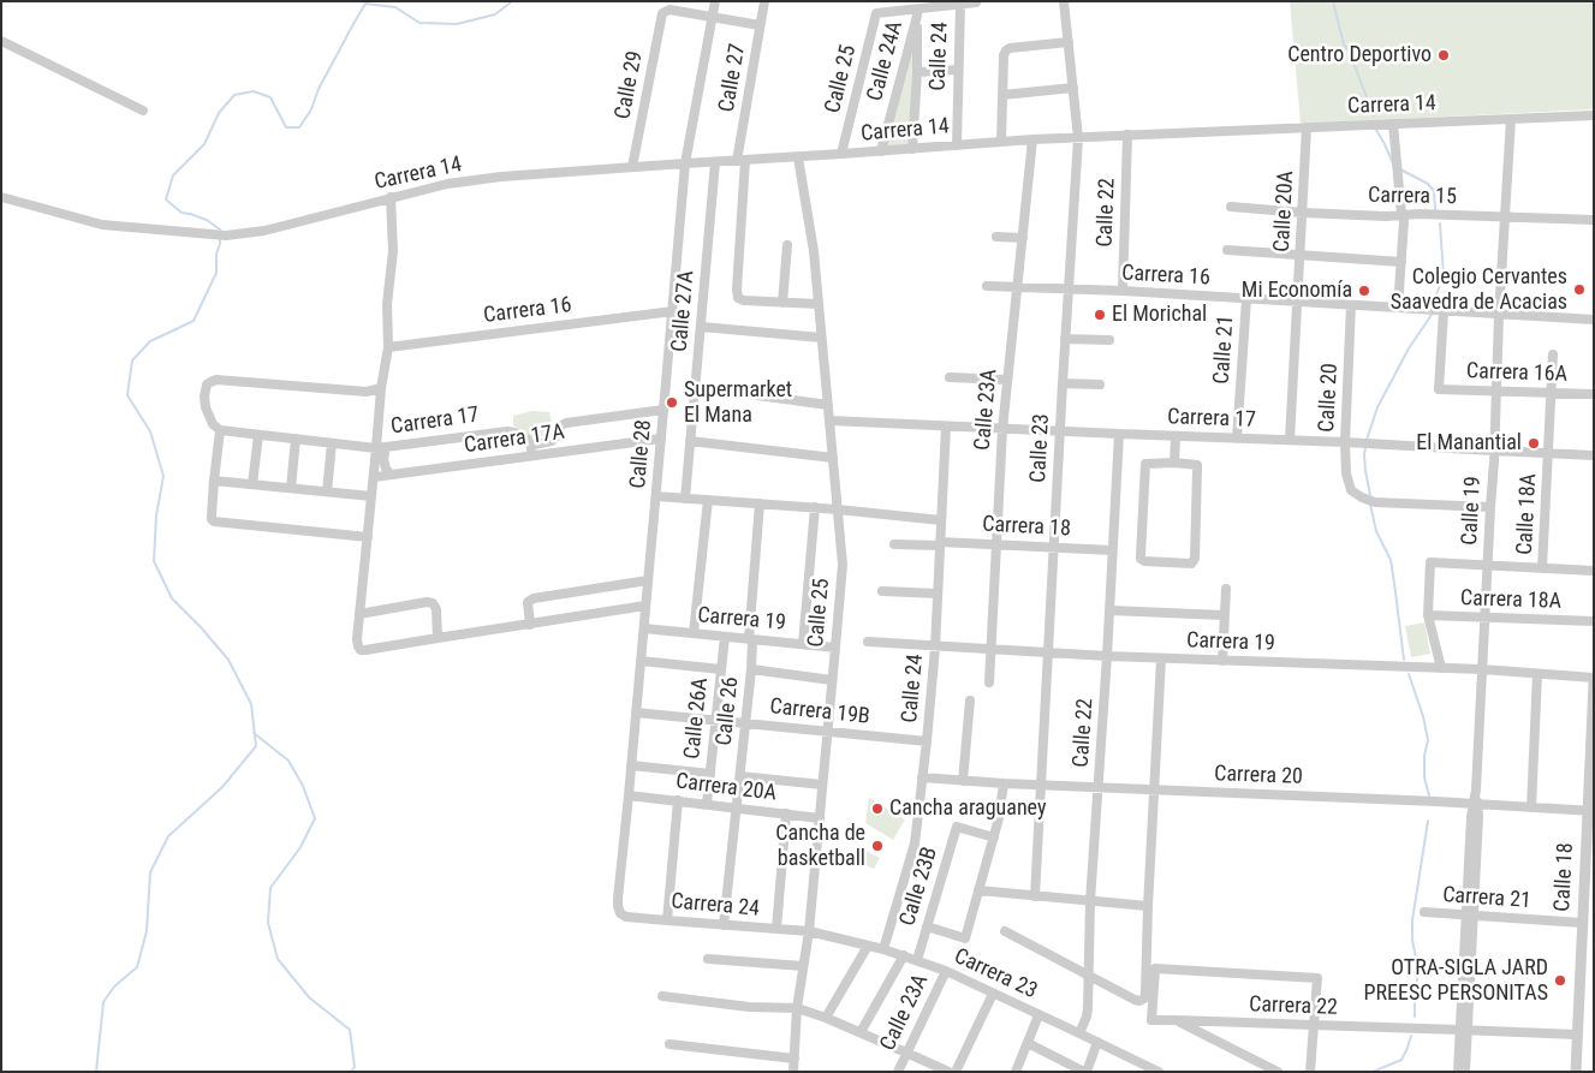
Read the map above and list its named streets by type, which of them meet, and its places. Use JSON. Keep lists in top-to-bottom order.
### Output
{
  "streets": {
    "street": [
      "Calle 24",
      "Calle 24A",
      "Calle 27",
      "Calle 25",
      "Calle 29",
      "Carrera 14",
      "Carrera 15",
      "Calle 20A",
      "Calle 22",
      "Carrera 16",
      "Calle 27A",
      "Calle 21",
      "Carrera 16A",
      "Calle 20",
      "Calle 23A",
      "Carrera 17",
      "Carrera 17A",
      "Calle 23",
      "Calle 28",
      "Calle 19",
      "Calle 18A",
      "Carrera 18",
      "Carrera 18A",
      "Carrera 19",
      "Calle 26",
      "Carrera 19B",
      "Calle 26A",
      "Carrera 20",
      "Carrera 20A",
      "Calle 18",
      "Calle 23B",
      "Carrera 21",
      "Carrera 24",
      "Carrera 23",
      "Carrera 22"
    ]
  },
  "crossings": [
    ["Calle 24", "Calle 24A"],
    ["Calle 24", "Calle 25"],
    ["Calle 24", "Carrera 14"],
    ["Calle 24", "Carrera 17"],
    ["Calle 24", "Carrera 18"],
    ["Calle 24", "Carrera 19"],
    ["Calle 24", "Carrera 19B"],
    ["Calle 24", "Carrera 20"],
    ["Calle 24", "Carrera 23"],
    ["Calle 24A", "Calle 25"],
    ["Calle 24A", "Carrera 14"],
    ["Calle 27", "Carrera 14"],
    ["Calle 25", "Carrera 14"],
    ["Calle 25", "Carrera 17"],
    ["Calle 25", "Carrera 19"],
    ["Calle 25", "Carrera 19B"],
    ["Calle 25", "Carrera 20A"],
    ["Calle 25", "Carrera 24"],
    ["Calle 25", "Carrera 23"],
    ["Calle 29", "Carrera 14"],
    ["Calle 29", "Calle 28"],
    ["Carrera 14", "Calle 20A"],
    ["Carrera 14", "Calle 22"],
    ["Carrera 14", "Calle 27A"],
    ["Carrera 14", "Calle 23A"],
    ["Carrera 14", "Calle 23"],
    ["Carrera 14", "Calle 28"],
    ["Carrera 14", "Calle 19"],
    ["Carrera 15", "Calle 20A"],
    ["Carrera 15", "Calle 19"],
    ["Calle 20A", "Carrera 16"],
    ["Calle 20A", "Carrera 17"],
    ["Calle 22", "Carrera 16"],
    ["Calle 22", "Carrera 17"],
    ["Calle 22", "Carrera 18"],
    ["Calle 22", "Carrera 19"],
    ["Calle 22", "Carrera 20"],
    ["Calle 22", "Carrera 23"],
    ["Carrera 16", "Calle 21"],
    ["Carrera 16", "Carrera 16A"],
    ["Carrera 16", "Calle 20"],
    ["Carrera 16", "Calle 23A"],
    ["Carrera 16", "Calle 23"],
    ["Carrera 16", "Calle 28"],
    ["Carrera 16", "Calle 19"],
    ["Calle 21", "Carrera 17"],
    ["Carrera 16A", "Calle 19"],
    ["Carrera 16A", "Calle 18A"],
    ["Calle 20", "Carrera 17"],
    ["Calle 20", "Calle 19"],
    ["Calle 23A", "Carrera 17"],
    ["Calle 23A", "Carrera 18"],
    ["Calle 23A", "Carrera 19"],
    ["Calle 23A", "Carrera 23"],
    ["Carrera 17", "Calle 23"],
    ["Carrera 17", "Calle 19"],
    ["Carrera 17", "Calle 18A"],
    ["Carrera 17A", "Calle 28"],
    ["Calle 23", "Carrera 18"],
    ["Calle 23", "Carrera 19"],
    ["Calle 23", "Carrera 20"],
    ["Calle 28", "Carrera 19"],
    ["Calle 28", "Carrera 19B"],
    ["Calle 28", "Carrera 20A"],
    ["Calle 28", "Carrera 24"],
    ["Calle 19", "Carrera 18A"],
    ["Calle 19", "Carrera 19"],
    ["Calle 19", "Carrera 20"],
    ["Calle 19", "Carrera 21"],
    ["Calle 19", "Carrera 22"],
    ["Carrera 19", "Calle 26"],
    ["Carrera 19", "Calle 26A"],
    ["Calle 26", "Carrera 19B"],
    ["Calle 26", "Carrera 20A"],
    ["Calle 26", "Carrera 24"],
    ["Carrera 19B", "Calle 26A"],
    ["Calle 26A", "Carrera 20A"],
    ["Carrera 20", "Calle 18"],
    ["Calle 18", "Carrera 21"],
    ["Calle 18", "Carrera 22"],
    ["Calle 23B", "Carrera 23"],
    ["Carrera 24", "Carrera 23"]
  ],
  "places": [
    "Centro Deportivo",
    "Colegio Cervantes Saavedra de Acacias",
    "Mi Economía",
    "El Morichal",
    "Supermarket El Mana",
    "El Manantial",
    "Cancha araguaney",
    "Cancha de basketball",
    "OTRA-SIGLA JARD PREESC PERSONITAS"
  ]
}
